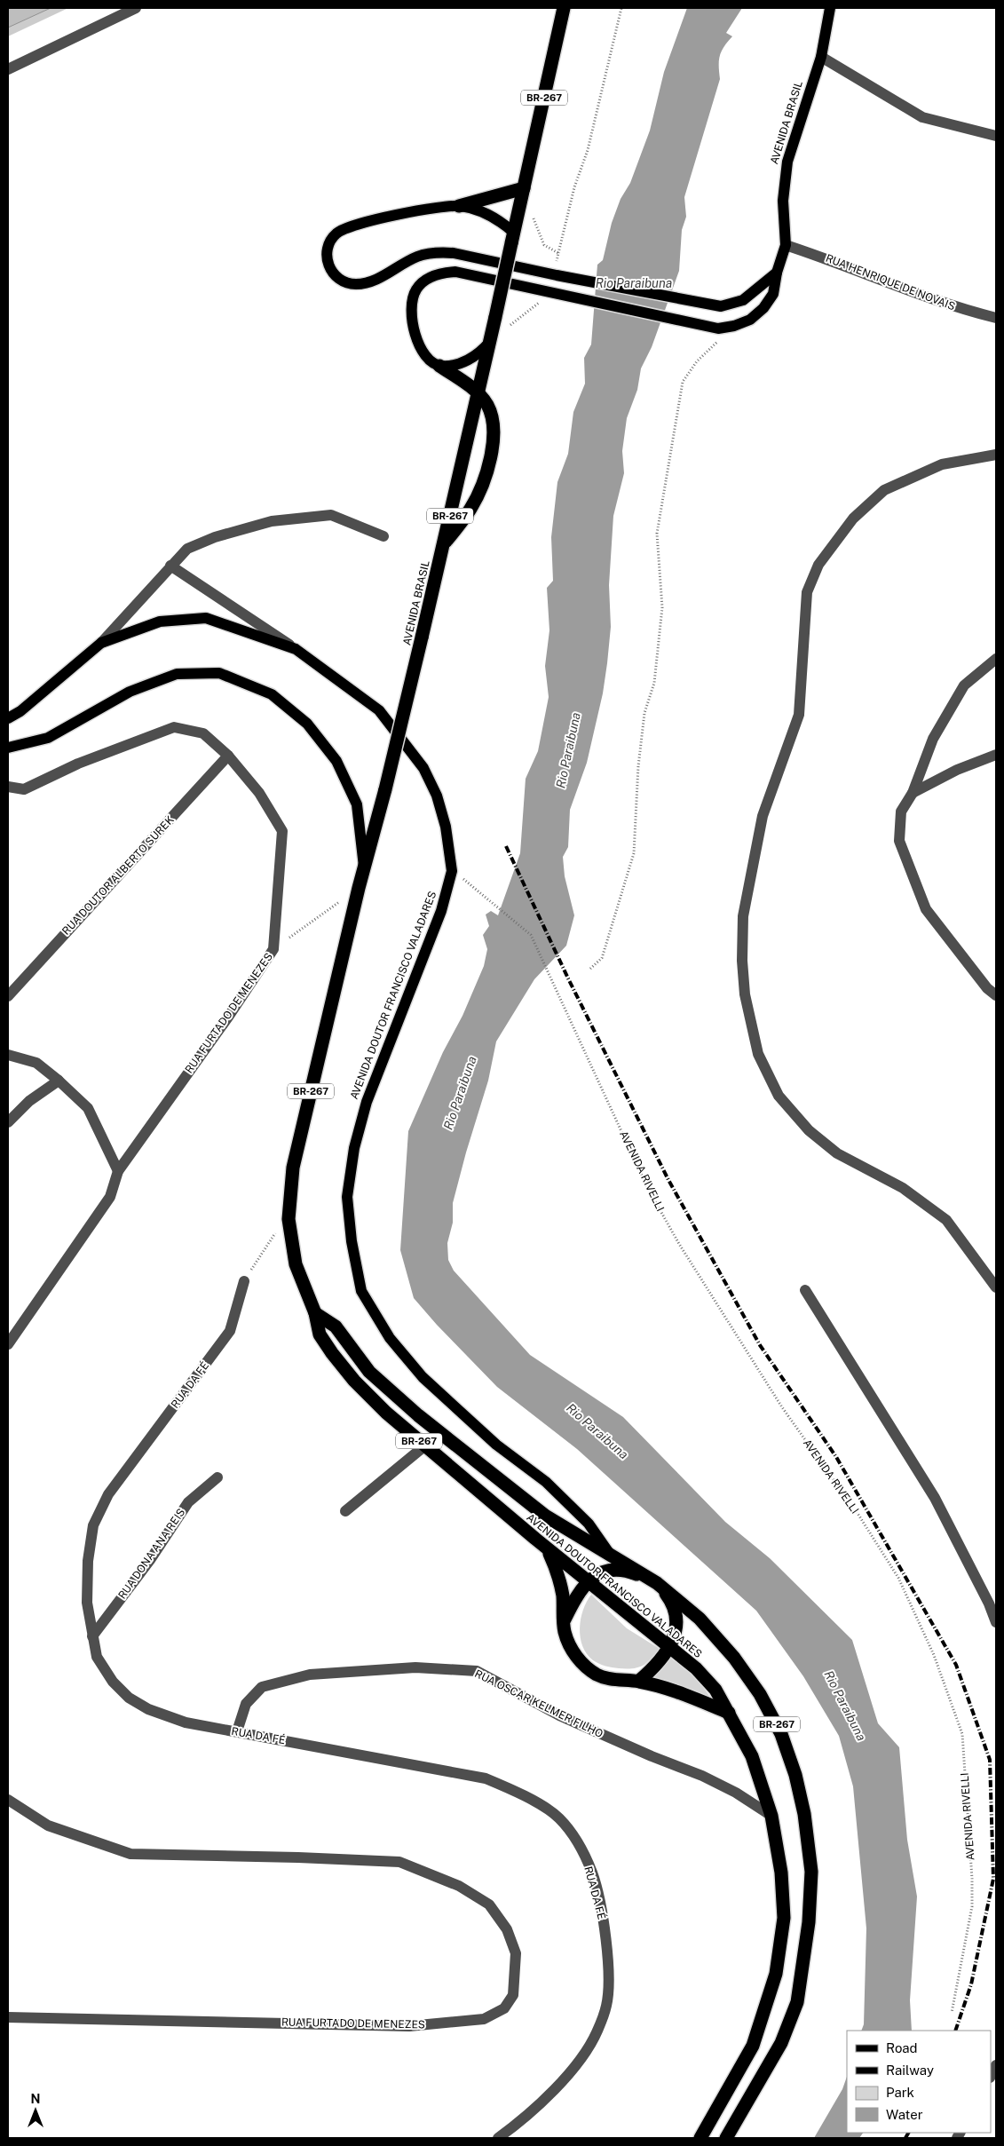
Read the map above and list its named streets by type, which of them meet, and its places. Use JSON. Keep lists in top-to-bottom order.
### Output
{
  "streets": {
    "highway": ["BR-267", "AVENIDA BRASIL", "AVENIDA DOUTOR FRANCISCO VALADARES"],
    "street": [
      "RUA HENRIQUE DE NOVAIS",
      "RUA DOUTOR ALBERTO SUREK",
      "RUA FURTADO DE MENEZES",
      "RUA DA FÉ",
      "RUA DONA ANA REIS",
      "RUA OSCAR KELMER FILHO"
    ],
    "path": ["AVENIDA RIVELLI"]
  },
  "crossings": [
    ["BR-267", "AVENIDA DOUTOR FRANCISCO VALADARES"],
    ["AVENIDA BRASIL", "RUA HENRIQUE DE NOVAIS"],
    ["AVENIDA BRASIL", "AVENIDA DOUTOR FRANCISCO VALADARES"],
    ["RUA DOUTOR ALBERTO SUREK", "RUA FURTADO DE MENEZES"],
    ["AVENIDA DOUTOR FRANCISCO VALADARES", "RUA OSCAR KELMER FILHO"],
    ["RUA DA FÉ", "RUA DONA ANA REIS"],
    ["RUA DA FÉ", "RUA OSCAR KELMER FILHO"]
  ],
  "water": ["Rio Paraibuna"],
  "legend": [
    "Road",
    "Railway",
    "Park",
    "Water"
  ],
  "north": "top"
}
